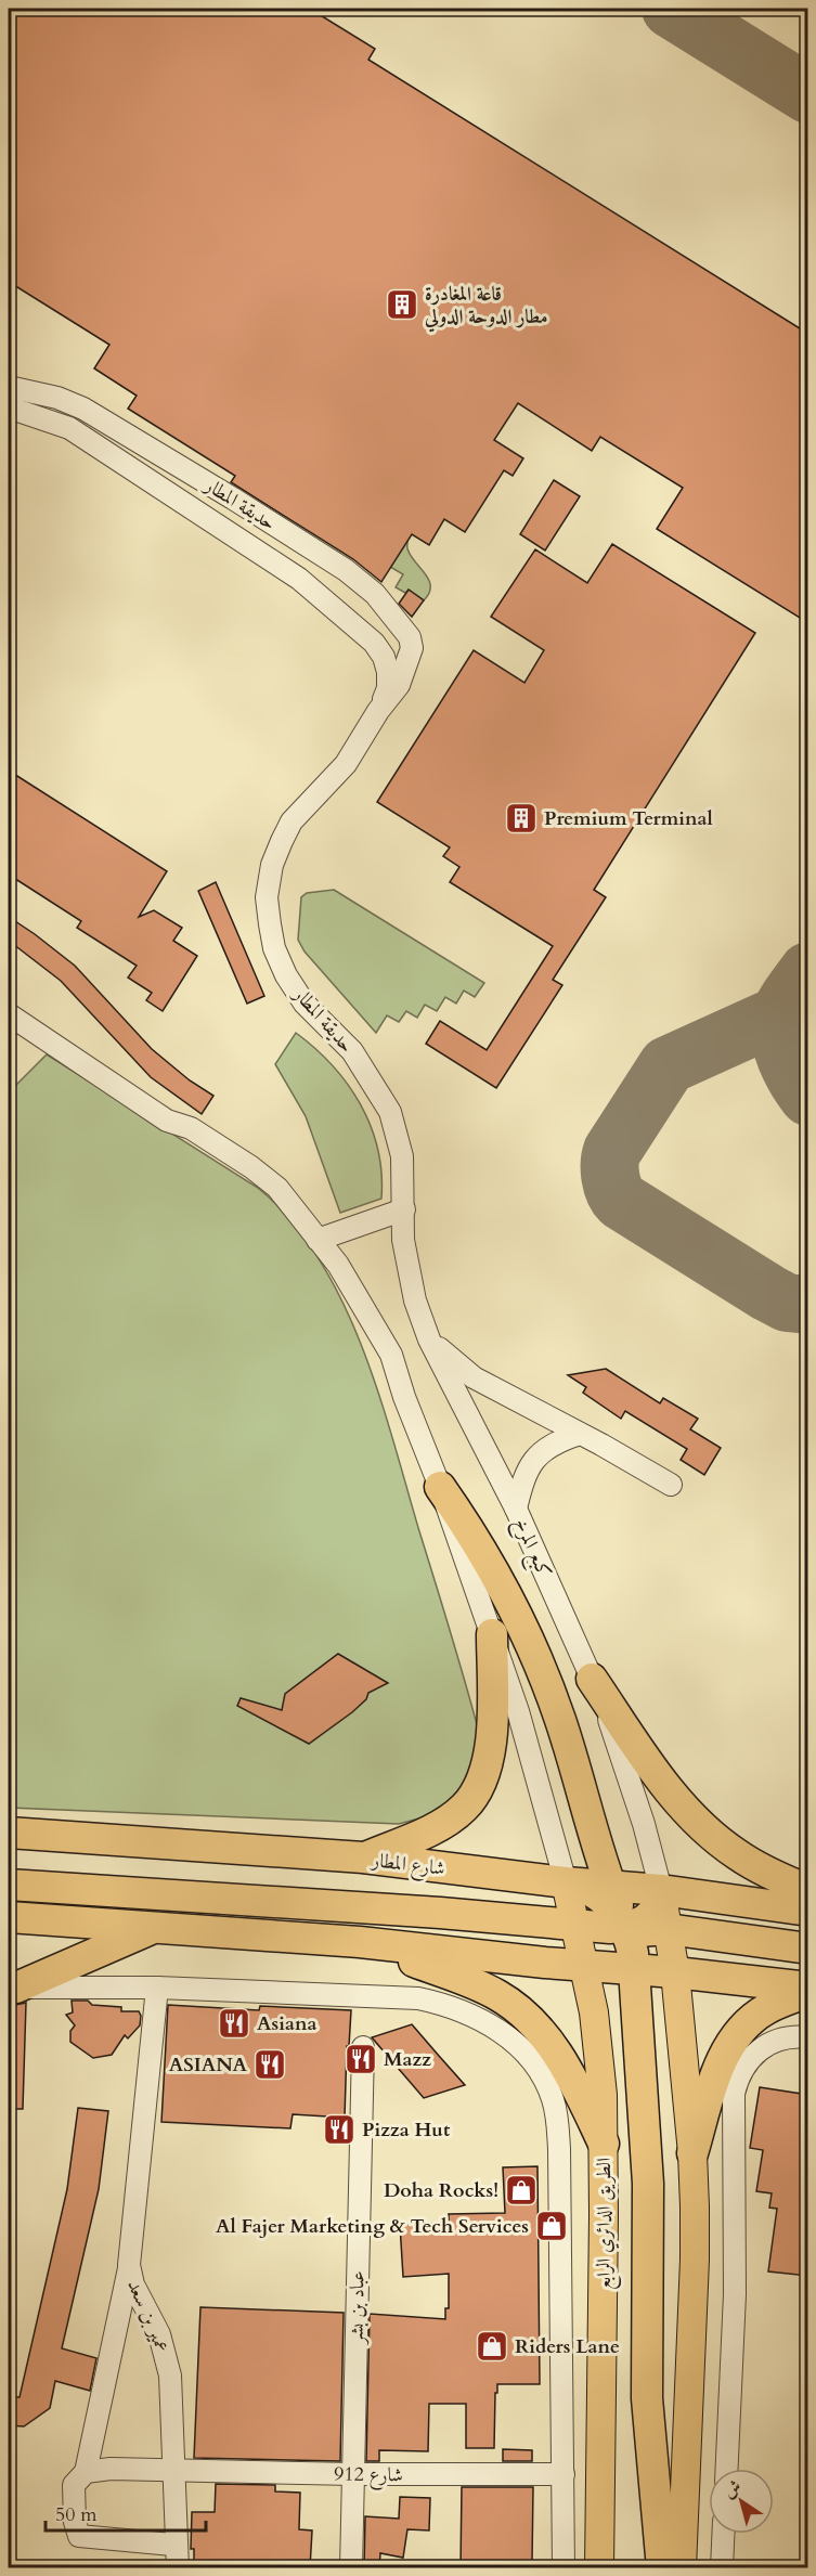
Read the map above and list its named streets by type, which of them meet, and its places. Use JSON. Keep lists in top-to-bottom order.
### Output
{
  "streets": {
    "highway": ["شارع المطار"],
    "main road": ["الطريق الدائري الرابع"],
    "street": [
      "حديقة المطار",
      "كبع المرخ",
      "عباد بن بشر",
      "عمير بن سعد",
      "شارع 912"
    ]
  },
  "crossings": [
    ["حديقة المطار", "كبع المرخ"],
    ["كبع المرخ", "شارع المطار"],
    ["شارع المطار", "الطريق الدائري الرابع"],
    ["عباد بن بشر", "شارع 912"],
    ["عمير بن سعد", "شارع 912"]
  ],
  "places": {
    "building": ["قاعة المغادرة مطار الدوحة الدولي", "Premium Terminal"],
    "restaurant": [
      "Asiana",
      "Mazz",
      "ASIANA",
      "Pizza Hut"
    ],
    "shop": ["Doha Rocks!", "Al Fajer Marketing & Tech Services", "Riders Lane"]
  },
  "scale_bar": "50 m",
  "north": "top left"
}
